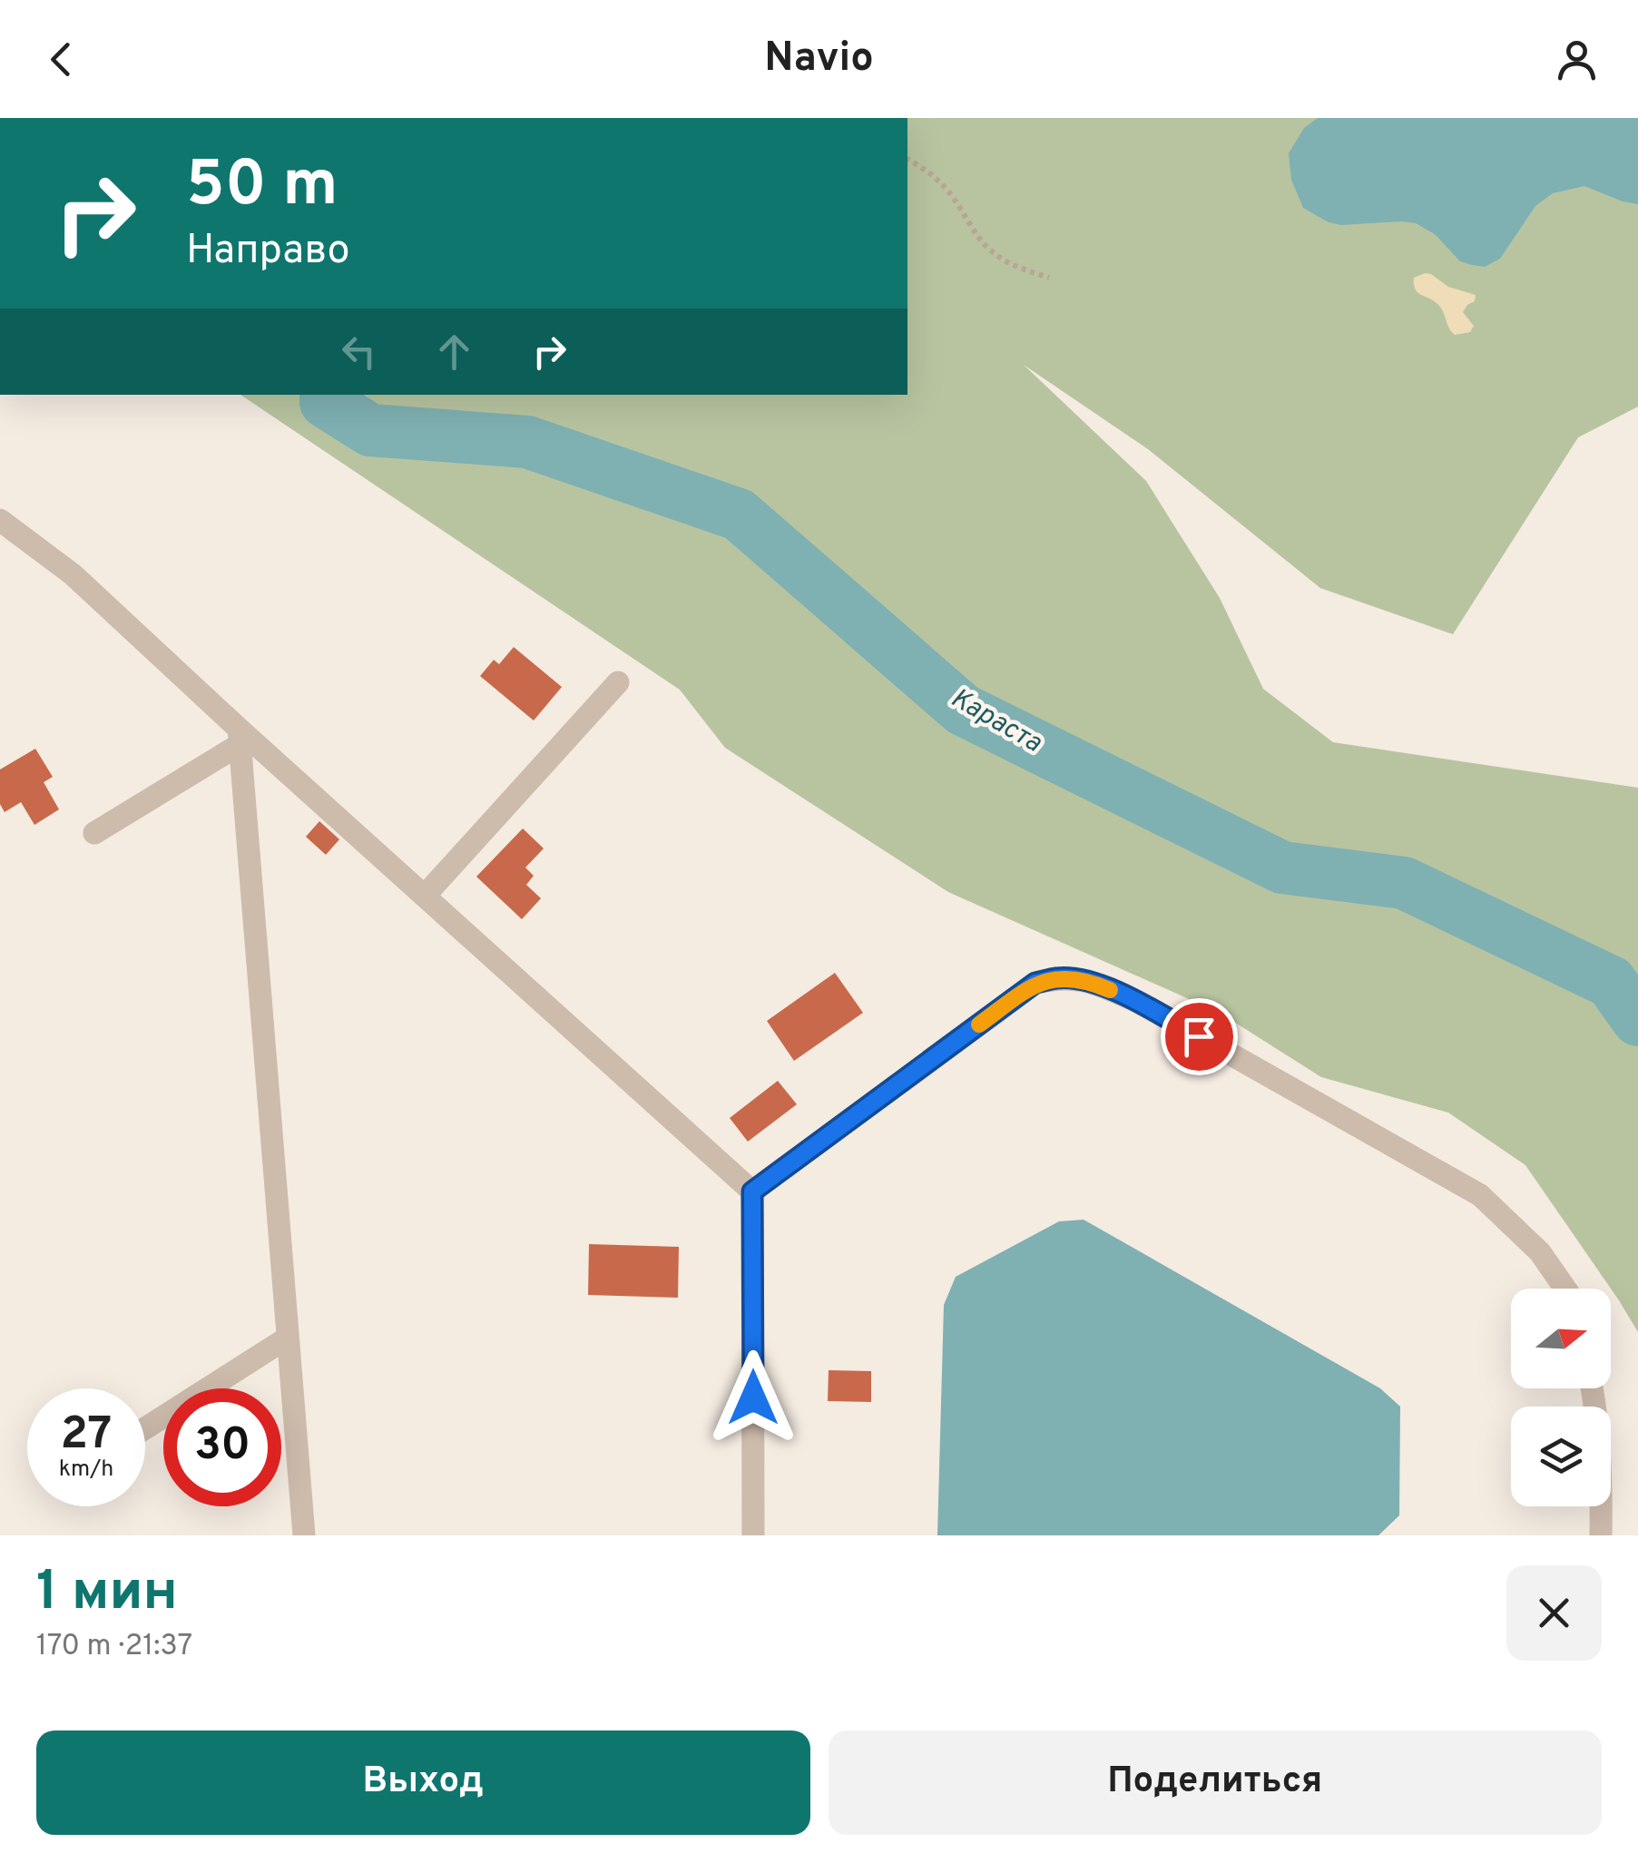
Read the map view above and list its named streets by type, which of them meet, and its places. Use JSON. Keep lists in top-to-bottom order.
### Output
{
  "water": ["Караста"],
  "north": "right",
  "page": {
    "header": "Navio",
    "turn": ["50 m", "Направо"],
    "speed": "27 km/h",
    "limit": "30",
    "heading": ["1 мин", "170 m · 21:37"],
    "buttons": ["Выход", "Поделиться"]
  }
}
